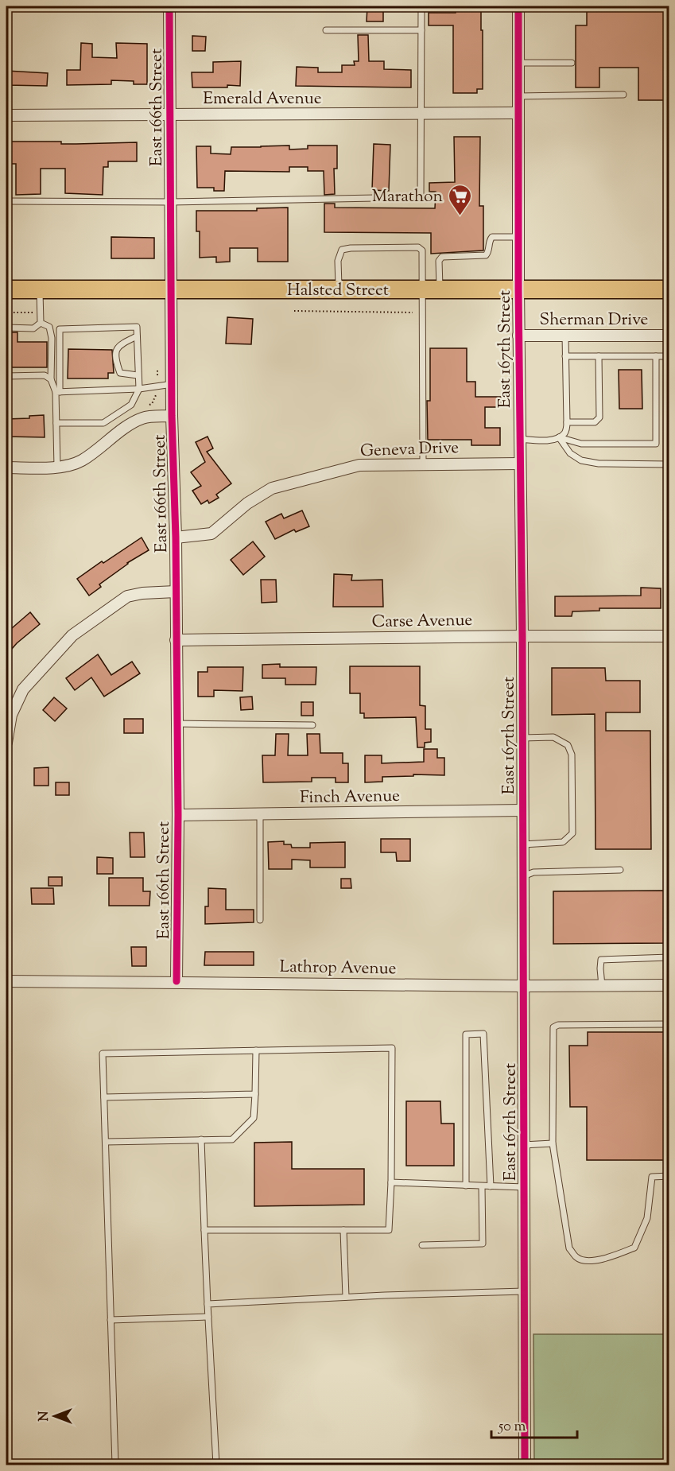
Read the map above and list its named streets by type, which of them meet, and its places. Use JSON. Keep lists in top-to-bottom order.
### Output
{
  "streets": {
    "main road": ["Halsted Street"],
    "street": [
      "Emerald Avenue",
      "East 166th Street",
      "Sherman Drive",
      "East 167th Street",
      "Geneva Drive",
      "Carse Avenue",
      "Finch Avenue",
      "Lathrop Avenue"
    ]
  },
  "crossings": [
    ["Emerald Avenue", "East 166th Street"],
    ["Emerald Avenue", "East 167th Street"],
    ["East 166th Street", "Halsted Street"],
    ["East 166th Street", "Geneva Drive"],
    ["East 166th Street", "Carse Avenue"],
    ["East 166th Street", "Finch Avenue"],
    ["East 166th Street", "Lathrop Avenue"],
    ["Halsted Street", "East 167th Street"],
    ["Sherman Drive", "East 167th Street"],
    ["East 167th Street", "Geneva Drive"],
    ["East 167th Street", "Carse Avenue"],
    ["East 167th Street", "Finch Avenue"],
    ["East 167th Street", "Lathrop Avenue"]
  ],
  "places": {
    "supermarket": ["Marathon"]
  },
  "scale_bar": "50 m",
  "north": "left"
}
